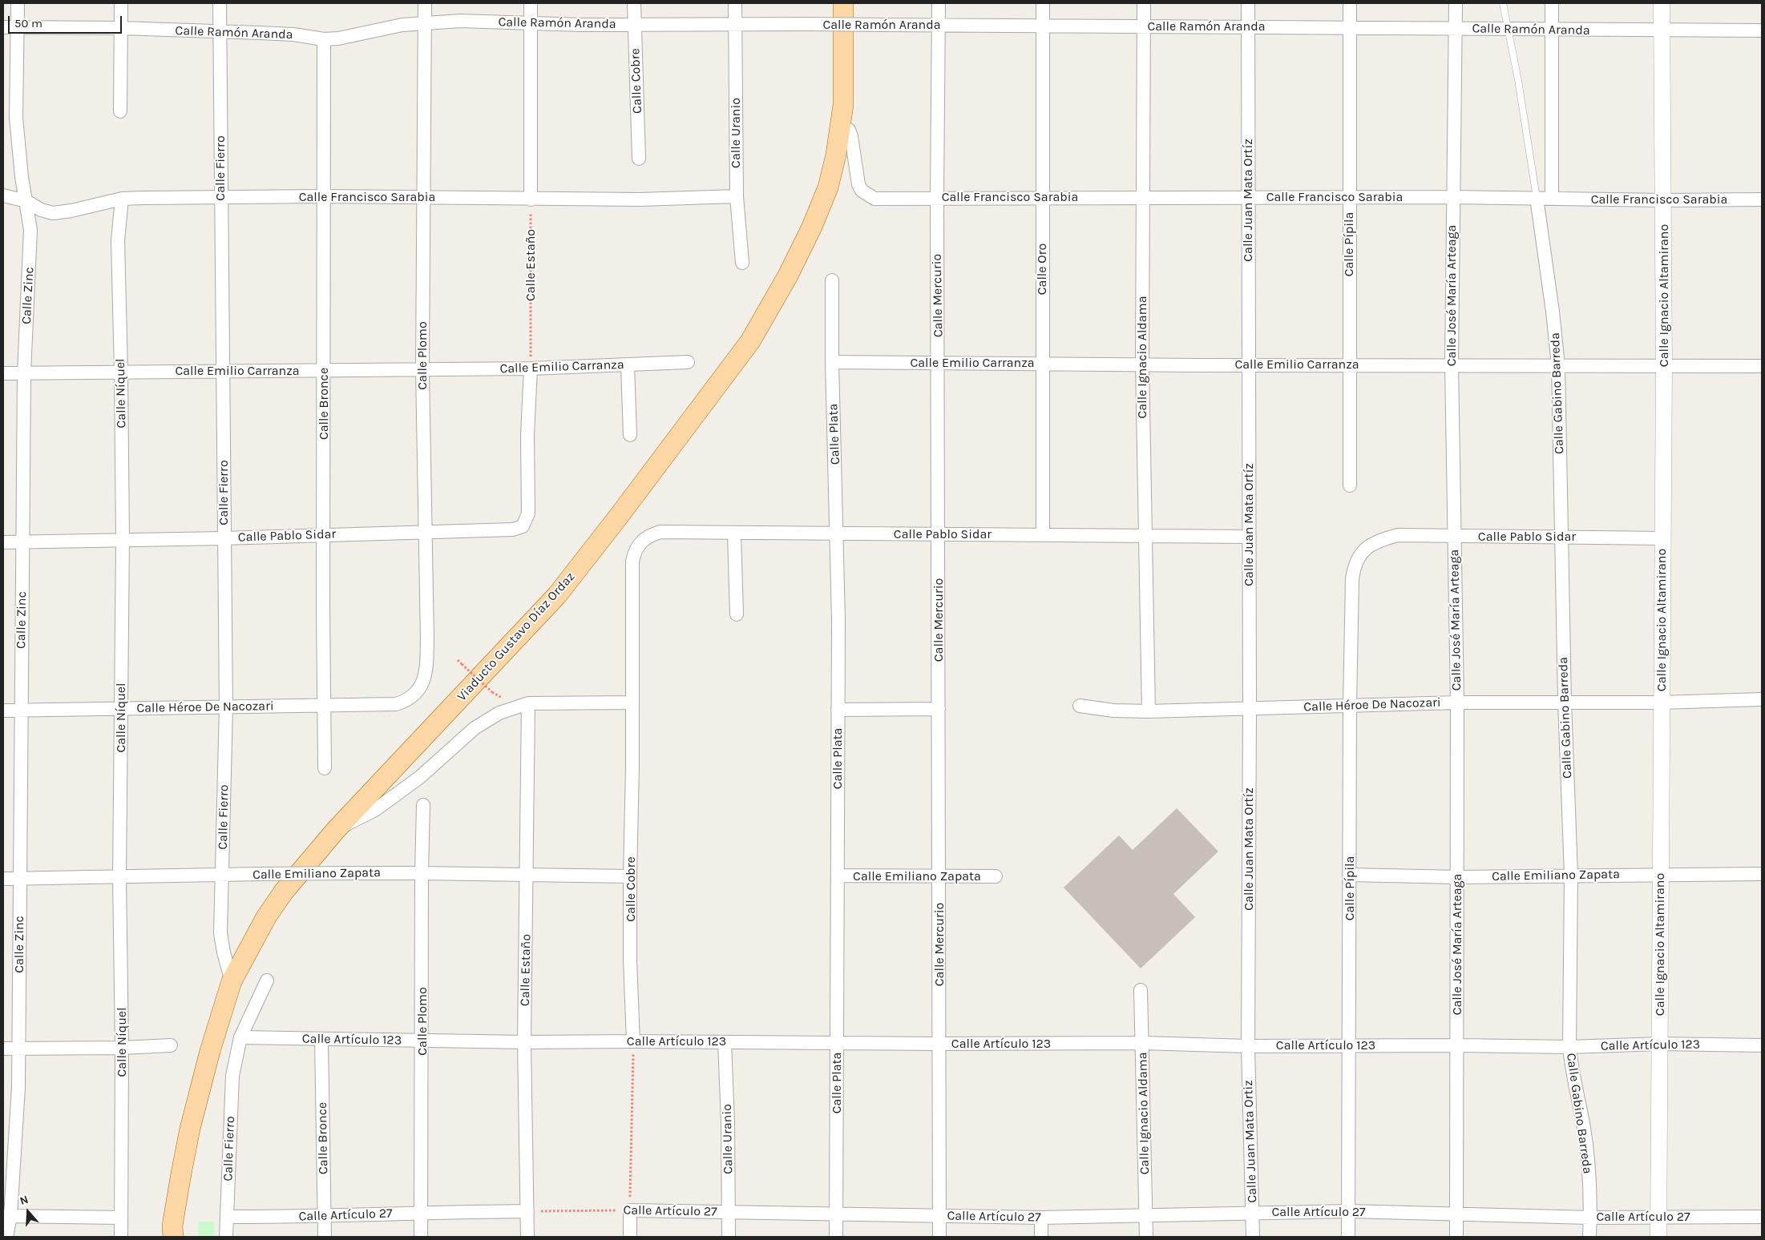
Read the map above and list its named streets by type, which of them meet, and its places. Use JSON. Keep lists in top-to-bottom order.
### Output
{
  "streets": {
    "main road": ["Viaducto Gustavo Díaz Ordaz"],
    "street": [
      "Calle Ramón Aranda",
      "Calle Cobre",
      "Calle Uranio",
      "Calle Fierro",
      "Calle Francisco Sarabia",
      "Calle Juan Mata Ortíz",
      "Calle Pípila",
      "Calle Estaño",
      "Calle Oro",
      "Calle Zinc",
      "Calle Mercurio",
      "Calle José María Arteaga",
      "Calle Ignacio Altamirano",
      "Calle Plomo",
      "Calle Ignacio Aldama",
      "Calle Emilio Carranza",
      "Calle Níquel",
      "Calle Gabino Barreda",
      "Calle Bronce",
      "Calle Plata",
      "Calle Pablo Sidar",
      "Calle Héroe De Nacozari",
      "Calle Emiliano Zapata",
      "Calle Artículo 123",
      "Calle Juan Mata Ortiz",
      "Calle Artículo 27"
    ]
  },
  "crossings": [
    ["Calle Ramón Aranda", "Calle Cobre"],
    ["Calle Ramón Aranda", "Calle Uranio"],
    ["Calle Ramón Aranda", "Calle Fierro"],
    ["Calle Ramón Aranda", "Calle Juan Mata Ortíz"],
    ["Calle Ramón Aranda", "Calle Pípila"],
    ["Calle Ramón Aranda", "Calle Oro"],
    ["Calle Ramón Aranda", "Calle Zinc"],
    ["Calle Ramón Aranda", "Calle Mercurio"],
    ["Calle Ramón Aranda", "Calle José María Arteaga"],
    ["Calle Ramón Aranda", "Calle Ignacio Altamirano"],
    ["Calle Ramón Aranda", "Calle Plomo"],
    ["Calle Ramón Aranda", "Calle Ignacio Aldama"],
    ["Calle Ramón Aranda", "Calle Bronce"],
    ["Calle Cobre", "Calle Pablo Sidar"],
    ["Calle Cobre", "Calle Emiliano Zapata"],
    ["Calle Cobre", "Calle Artículo 123"],
    ["Calle Uranio", "Calle Francisco Sarabia"],
    ["Calle Uranio", "Calle Artículo 123"],
    ["Calle Uranio", "Calle Artículo 27"],
    ["Calle Fierro", "Calle Francisco Sarabia"],
    ["Calle Fierro", "Calle Emilio Carranza"],
    ["Calle Fierro", "Calle Pablo Sidar"],
    ["Calle Fierro", "Viaducto Gustavo Díaz Ordaz"],
    ["Calle Fierro", "Calle Héroe De Nacozari"],
    ["Calle Fierro", "Calle Emiliano Zapata"],
    ["Calle Fierro", "Calle Artículo 123"],
    ["Calle Fierro", "Calle Artículo 27"],
    ["Calle Francisco Sarabia", "Calle Juan Mata Ortíz"],
    ["Calle Francisco Sarabia", "Calle Pípila"],
    ["Calle Francisco Sarabia", "Calle Estaño"],
    ["Calle Francisco Sarabia", "Calle Oro"],
    ["Calle Francisco Sarabia", "Calle Zinc"],
    ["Calle Francisco Sarabia", "Calle Mercurio"],
    ["Calle Francisco Sarabia", "Calle José María Arteaga"],
    ["Calle Francisco Sarabia", "Calle Ignacio Altamirano"],
    ["Calle Francisco Sarabia", "Calle Plomo"],
    ["Calle Francisco Sarabia", "Calle Ignacio Aldama"],
    ["Calle Francisco Sarabia", "Calle Níquel"],
    ["Calle Francisco Sarabia", "Calle Gabino Barreda"],
    ["Calle Francisco Sarabia", "Calle Bronce"],
    ["Calle Francisco Sarabia", "Viaducto Gustavo Díaz Ordaz"],
    ["Calle Juan Mata Ortíz", "Calle Emilio Carranza"],
    ["Calle Juan Mata Ortíz", "Calle Pablo Sidar"],
    ["Calle Juan Mata Ortíz", "Calle Héroe De Nacozari"],
    ["Calle Juan Mata Ortíz", "Calle Artículo 123"],
    ["Calle Juan Mata Ortíz", "Calle Juan Mata Ortiz"],
    ["Calle Pípila", "Calle Emilio Carranza"],
    ["Calle Pípila", "Calle Pablo Sidar"],
    ["Calle Pípila", "Calle Héroe De Nacozari"],
    ["Calle Pípila", "Calle Emiliano Zapata"],
    ["Calle Pípila", "Calle Artículo 123"],
    ["Calle Pípila", "Calle Artículo 27"],
    ["Calle Estaño", "Calle Emilio Carranza"],
    ["Calle Estaño", "Calle Pablo Sidar"],
    ["Calle Estaño", "Calle Emiliano Zapata"],
    ["Calle Estaño", "Calle Artículo 123"],
    ["Calle Estaño", "Calle Artículo 27"],
    ["Calle Oro", "Calle Emilio Carranza"],
    ["Calle Oro", "Calle Pablo Sidar"],
    ["Calle Zinc", "Calle Emilio Carranza"],
    ["Calle Zinc", "Calle Pablo Sidar"],
    ["Calle Zinc", "Calle Héroe De Nacozari"],
    ["Calle Zinc", "Calle Emiliano Zapata"],
    ["Calle Mercurio", "Calle Emilio Carranza"],
    ["Calle Mercurio", "Calle Pablo Sidar"],
    ["Calle Mercurio", "Calle Emiliano Zapata"],
    ["Calle Mercurio", "Calle Artículo 123"],
    ["Calle Mercurio", "Calle Artículo 27"],
    ["Calle José María Arteaga", "Calle Emilio Carranza"],
    ["Calle José María Arteaga", "Calle Pablo Sidar"],
    ["Calle José María Arteaga", "Calle Héroe De Nacozari"],
    ["Calle José María Arteaga", "Calle Emiliano Zapata"],
    ["Calle José María Arteaga", "Calle Artículo 123"],
    ["Calle José María Arteaga", "Calle Artículo 27"],
    ["Calle Ignacio Altamirano", "Calle Emilio Carranza"],
    ["Calle Ignacio Altamirano", "Calle Pablo Sidar"],
    ["Calle Ignacio Altamirano", "Calle Héroe De Nacozari"],
    ["Calle Ignacio Altamirano", "Calle Emiliano Zapata"],
    ["Calle Ignacio Altamirano", "Calle Artículo 123"],
    ["Calle Ignacio Altamirano", "Calle Artículo 27"],
    ["Calle Plomo", "Calle Emilio Carranza"],
    ["Calle Plomo", "Calle Pablo Sidar"],
    ["Calle Plomo", "Calle Héroe De Nacozari"],
    ["Calle Plomo", "Calle Emiliano Zapata"],
    ["Calle Plomo", "Calle Artículo 123"],
    ["Calle Plomo", "Calle Artículo 27"],
    ["Calle Ignacio Aldama", "Calle Emilio Carranza"],
    ["Calle Ignacio Aldama", "Calle Pablo Sidar"],
    ["Calle Ignacio Aldama", "Calle Héroe De Nacozari"],
    ["Calle Ignacio Aldama", "Calle Artículo 123"],
    ["Calle Ignacio Aldama", "Calle Artículo 27"],
    ["Calle Emilio Carranza", "Calle Níquel"],
    ["Calle Emilio Carranza", "Calle Gabino Barreda"],
    ["Calle Emilio Carranza", "Calle Bronce"],
    ["Calle Emilio Carranza", "Calle Plata"],
    ["Calle Emilio Carranza", "Calle Pablo Sidar"],
    ["Calle Níquel", "Calle Pablo Sidar"],
    ["Calle Níquel", "Calle Héroe De Nacozari"],
    ["Calle Níquel", "Calle Emiliano Zapata"],
    ["Calle Gabino Barreda", "Calle Pablo Sidar"],
    ["Calle Gabino Barreda", "Calle Héroe De Nacozari"],
    ["Calle Gabino Barreda", "Calle Emiliano Zapata"],
    ["Calle Gabino Barreda", "Calle Artículo 123"],
    ["Calle Gabino Barreda", "Calle Artículo 27"],
    ["Calle Bronce", "Calle Pablo Sidar"],
    ["Calle Bronce", "Calle Héroe De Nacozari"],
    ["Calle Bronce", "Calle Artículo 123"],
    ["Calle Bronce", "Calle Artículo 27"],
    ["Calle Plata", "Calle Pablo Sidar"],
    ["Calle Plata", "Calle Emiliano Zapata"],
    ["Calle Plata", "Calle Artículo 123"],
    ["Calle Plata", "Calle Artículo 27"],
    ["Calle Artículo 123", "Calle Juan Mata Ortiz"],
    ["Calle Juan Mata Ortiz", "Calle Artículo 27"]
  ],
  "scale_bar": "50 m",
  "north": "top"
}
